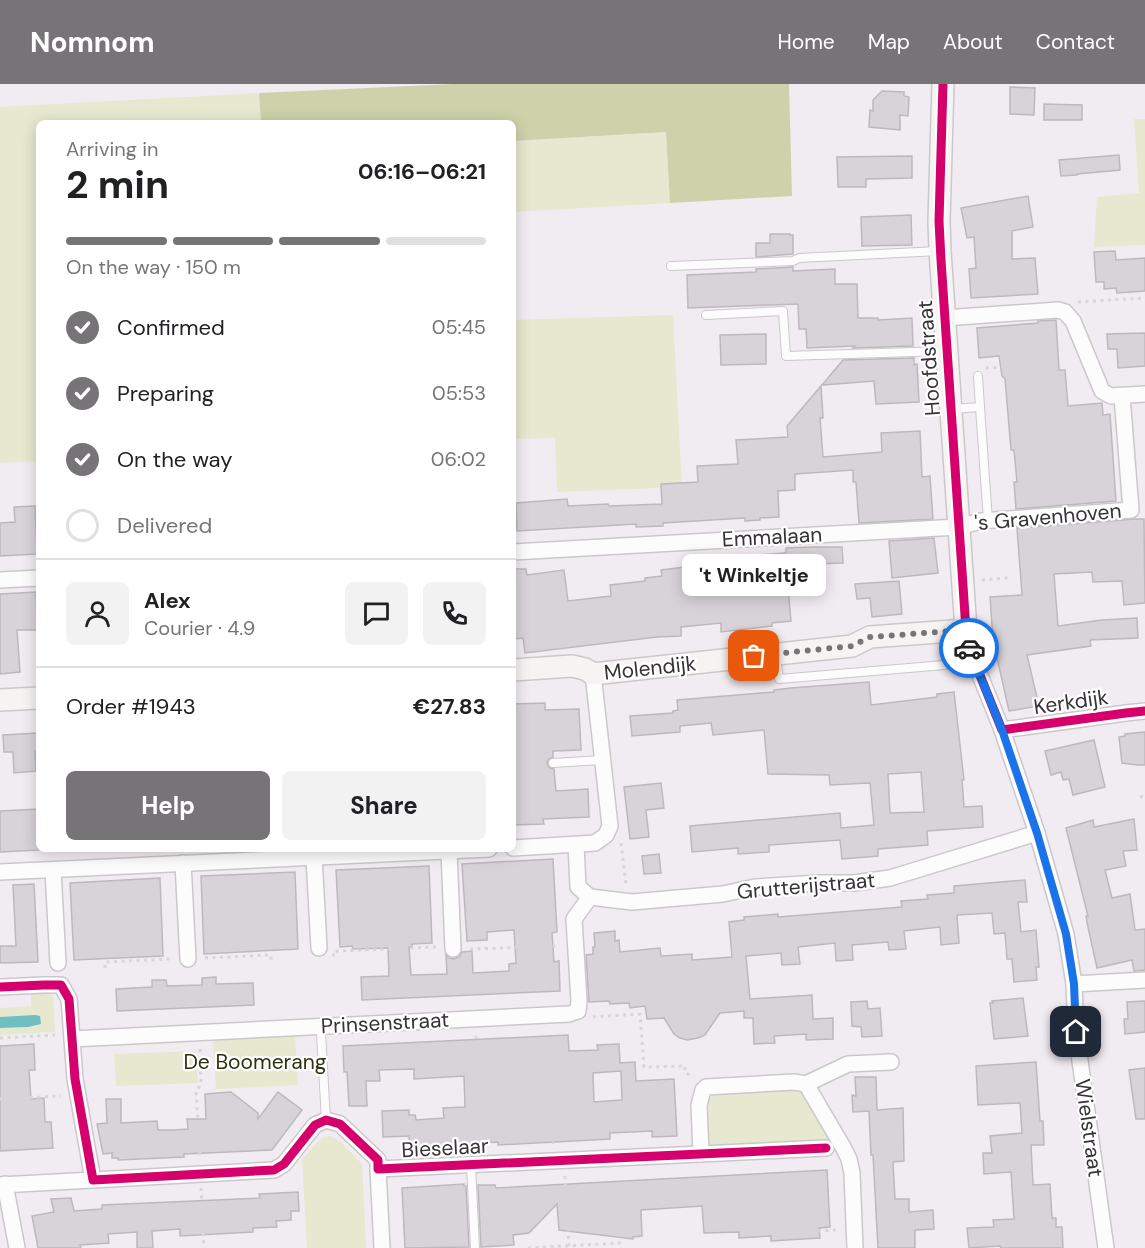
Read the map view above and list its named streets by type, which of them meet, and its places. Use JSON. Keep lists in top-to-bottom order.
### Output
{
  "streets": {
    "street": [
      "Hoofdstraat",
      "'s Gravenhoven",
      "Emmalaan",
      "Molendijk",
      "Kerkdijk",
      "Grutterijstraat",
      "Prinsenstraat",
      "Wielstraat",
      "Bieselaar"
    ]
  },
  "crossings": [
    ["Hoofdstraat", "'s Gravenhoven"],
    ["Hoofdstraat", "Emmalaan"],
    ["Hoofdstraat", "Molendijk"],
    ["Hoofdstraat", "Wielstraat"],
    ["'s Gravenhoven", "Emmalaan"],
    ["Molendijk", "Wielstraat"],
    ["Kerkdijk", "Wielstraat"],
    ["Grutterijstraat", "Wielstraat"]
  ],
  "parks": ["De Boomerang"],
  "places": ["'t Winkeltje"],
  "page": {
    "header": "Nomnom",
    "nav": [
      "Home",
      "Map",
      "About",
      "Contact"
    ],
    "heading": ["2 min", "Arriving in", "06:16–06:21"],
    "panel": [
      "Alex",
      "Courier · 4.9",
      "Order #1943",
      "€27.83"
    ],
    "bar": "On the way · 150 m",
    "list": [
      ["Confirmed", "05:45"],
      ["Preparing", "05:53"],
      ["On the way", "06:02"],
      "Delivered"
    ],
    "bubble": "'t Winkeltje",
    "buttons": ["Help", "Share"]
  }
}
